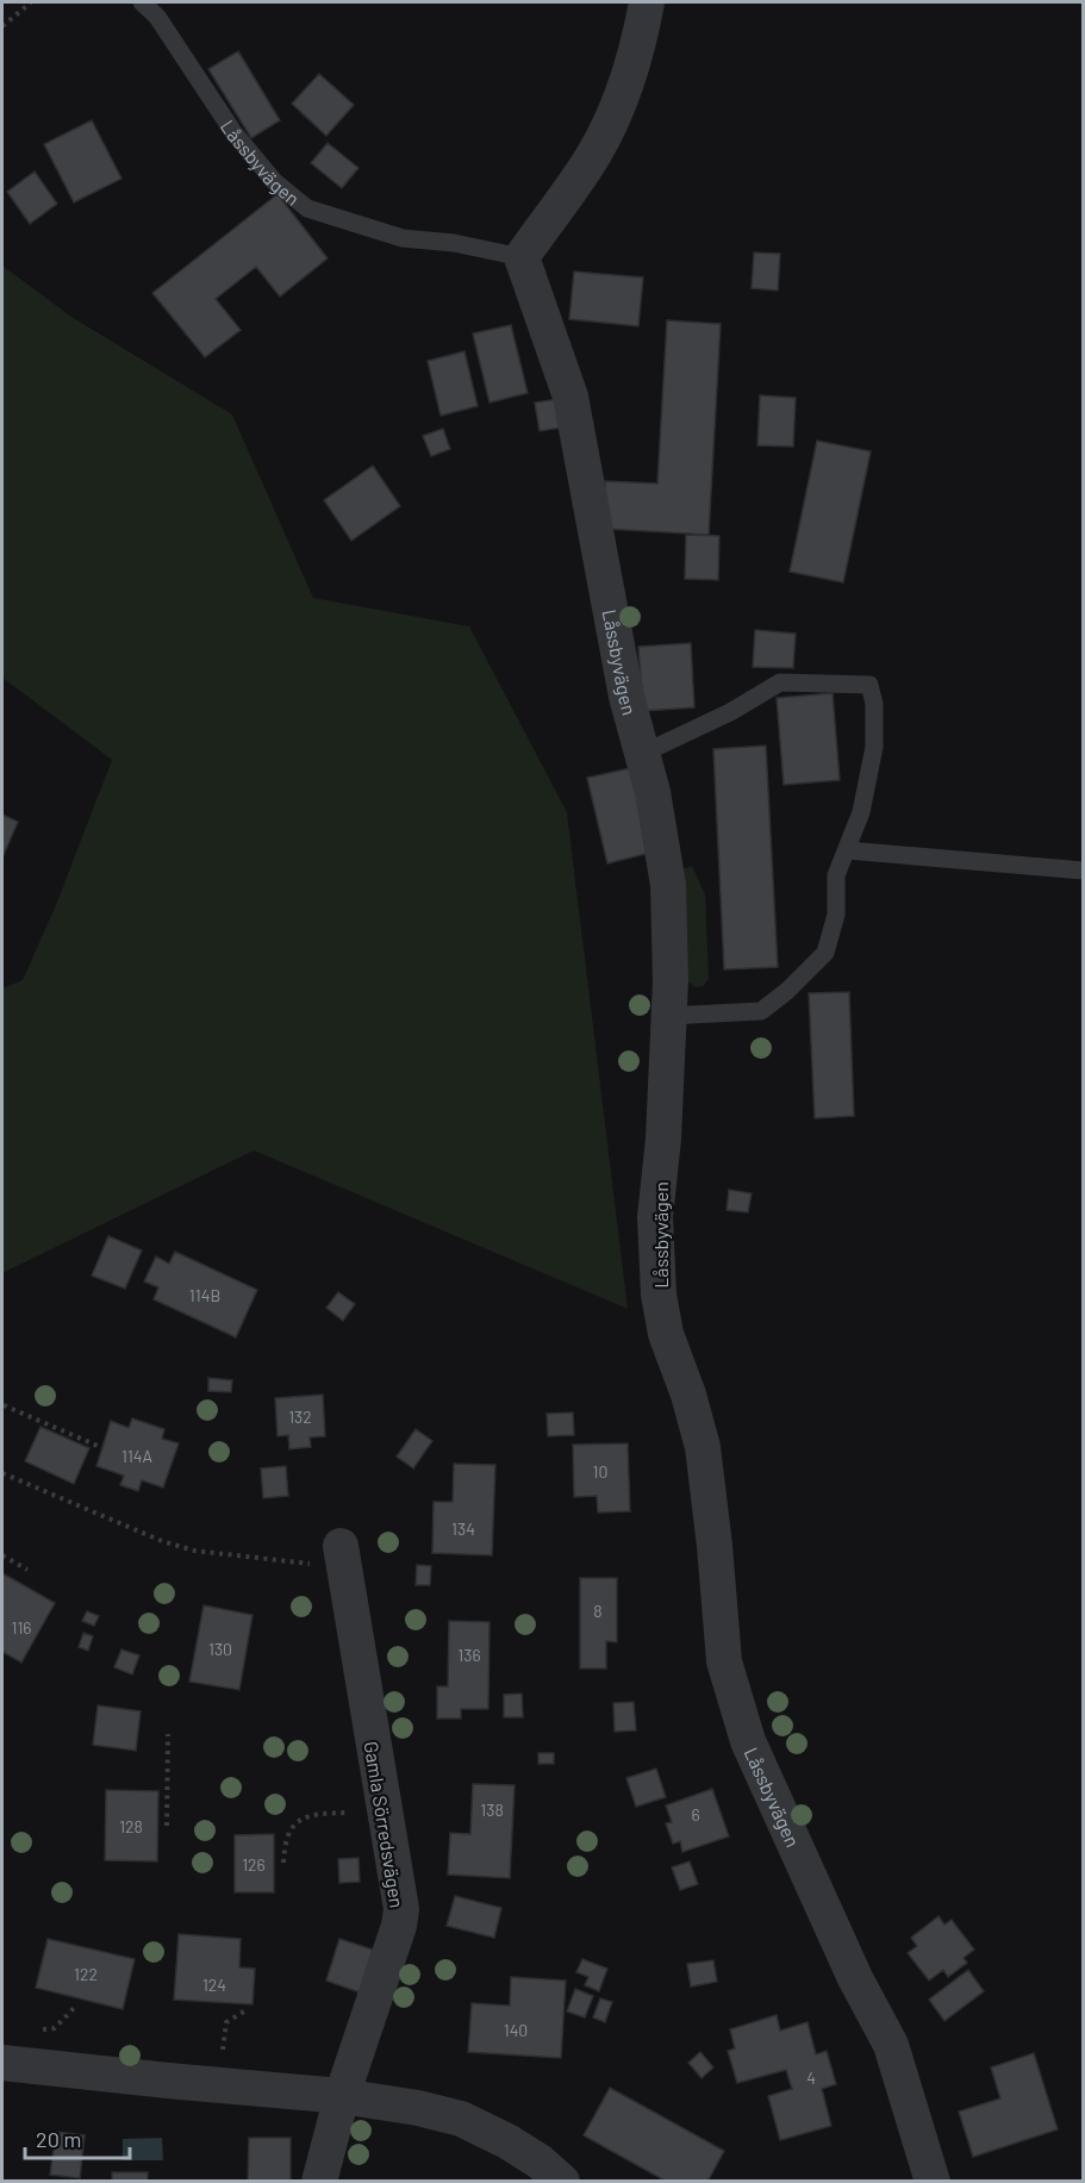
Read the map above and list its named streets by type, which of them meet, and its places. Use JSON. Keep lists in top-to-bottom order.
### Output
{
  "streets": {
    "street": ["Låssbyvägen", "Gamla Sörredsvägen"]
  },
  "house_numbers": [
    "114B",
    "132",
    "114A",
    "10",
    "134",
    "8",
    "116",
    "130",
    "136",
    "138",
    "6",
    "128",
    "126",
    "122",
    "124",
    "140",
    "4"
  ],
  "scale_bar": "20 m"
}
